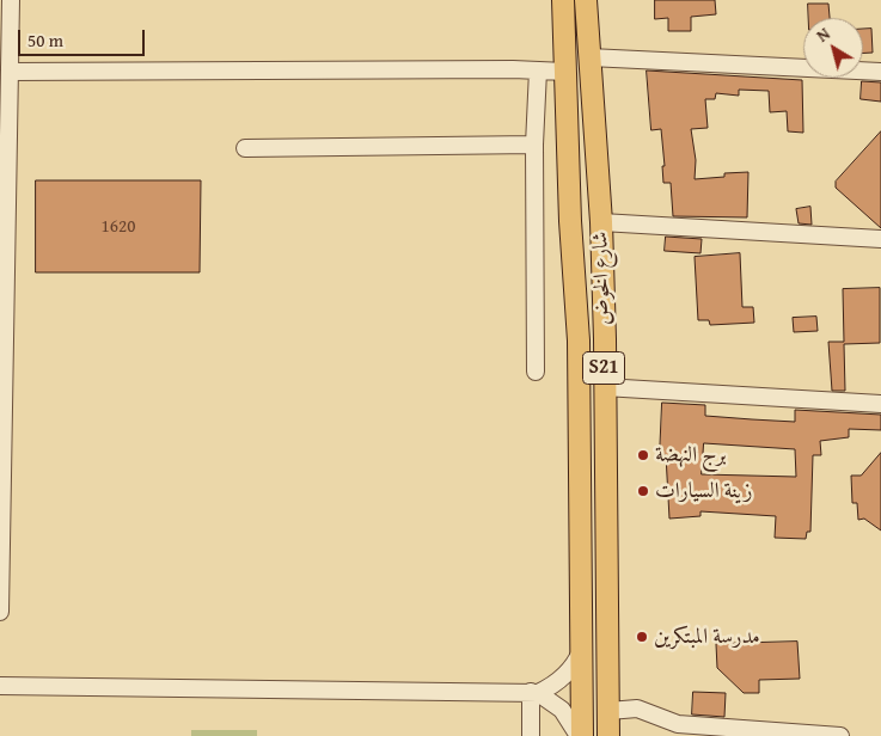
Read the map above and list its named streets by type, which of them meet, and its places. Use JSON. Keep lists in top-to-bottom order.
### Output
{
  "streets": {
    "main road": ["شارع الخوض", "S21"]
  },
  "places": ["برج النهضة", "زينة السيارات", "مدرسة المبتكرين"],
  "house_numbers": ["1620"],
  "scale_bar": "50 m",
  "north": "top left"
}
